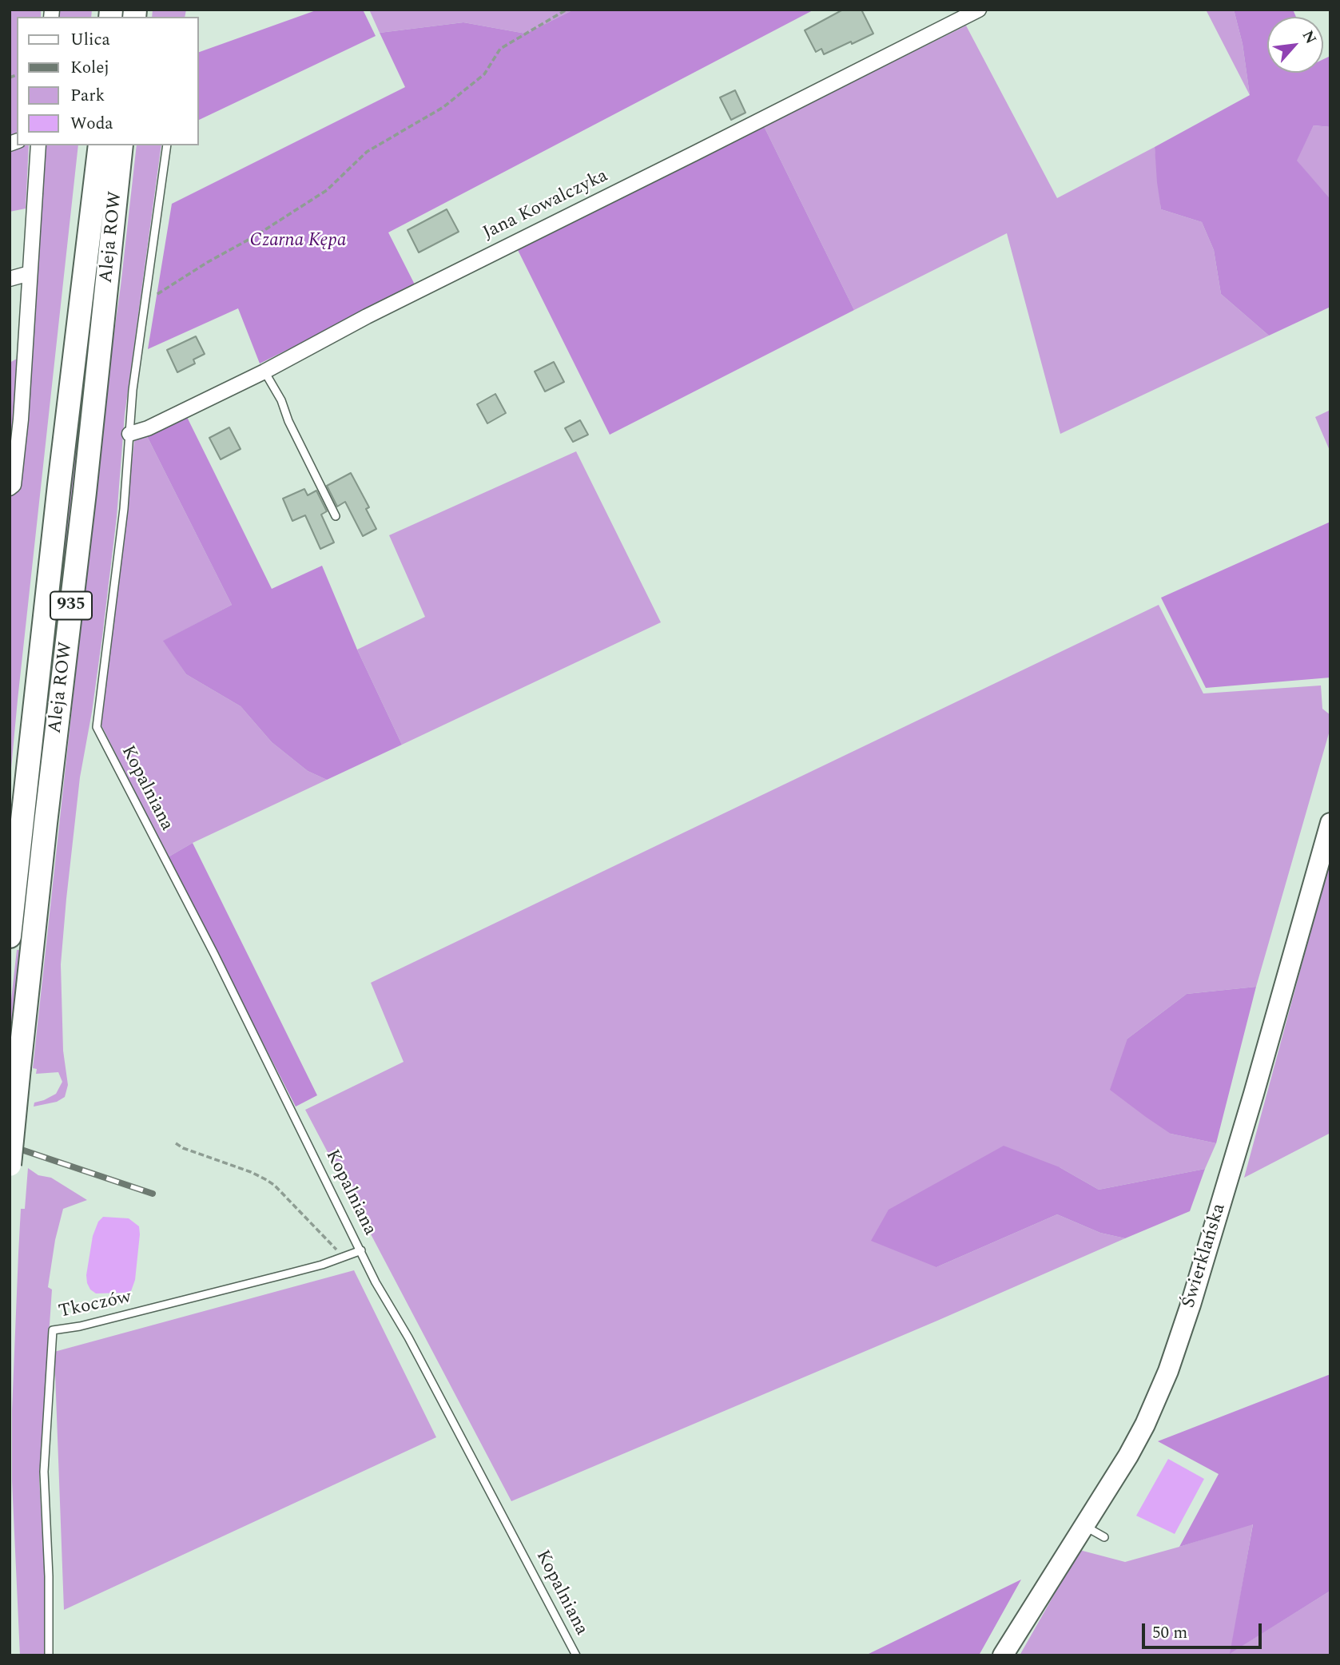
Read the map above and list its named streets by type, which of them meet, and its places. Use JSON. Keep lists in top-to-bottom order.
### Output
{
  "streets": {
    "main road": ["Aleja ROW", "935"],
    "street": ["Jana Kowalczyka", "Świerklańska"],
    "lane": ["Kopalniana", "Tkoczów"]
  },
  "crossings": [
    ["Jana Kowalczyka", "Kopalniana"],
    ["Kopalniana", "Tkoczów"]
  ],
  "parks": ["Czarna Kępa"],
  "legend": [
    "Ulica",
    "Kolej",
    "Park",
    "Woda"
  ],
  "scale_bar": "50 m",
  "north": "top right"
}
